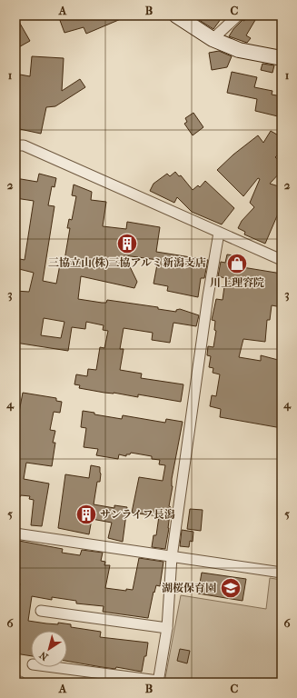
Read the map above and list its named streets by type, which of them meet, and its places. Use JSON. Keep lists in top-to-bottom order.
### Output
{
  "places": {
    "building": ["三協立山(株)三協アルミ新潟支店", "サンライフ長潟"],
    "shop": ["川上理容院"],
    "school or university": ["湖桜保育園"]
  },
  "north": "bottom left",
  "grid": {
    "columns": ["A", "B", "C"],
    "rows": [
      "1",
      "2",
      "3",
      "4",
      "5",
      "6"
    ]
  }
}
